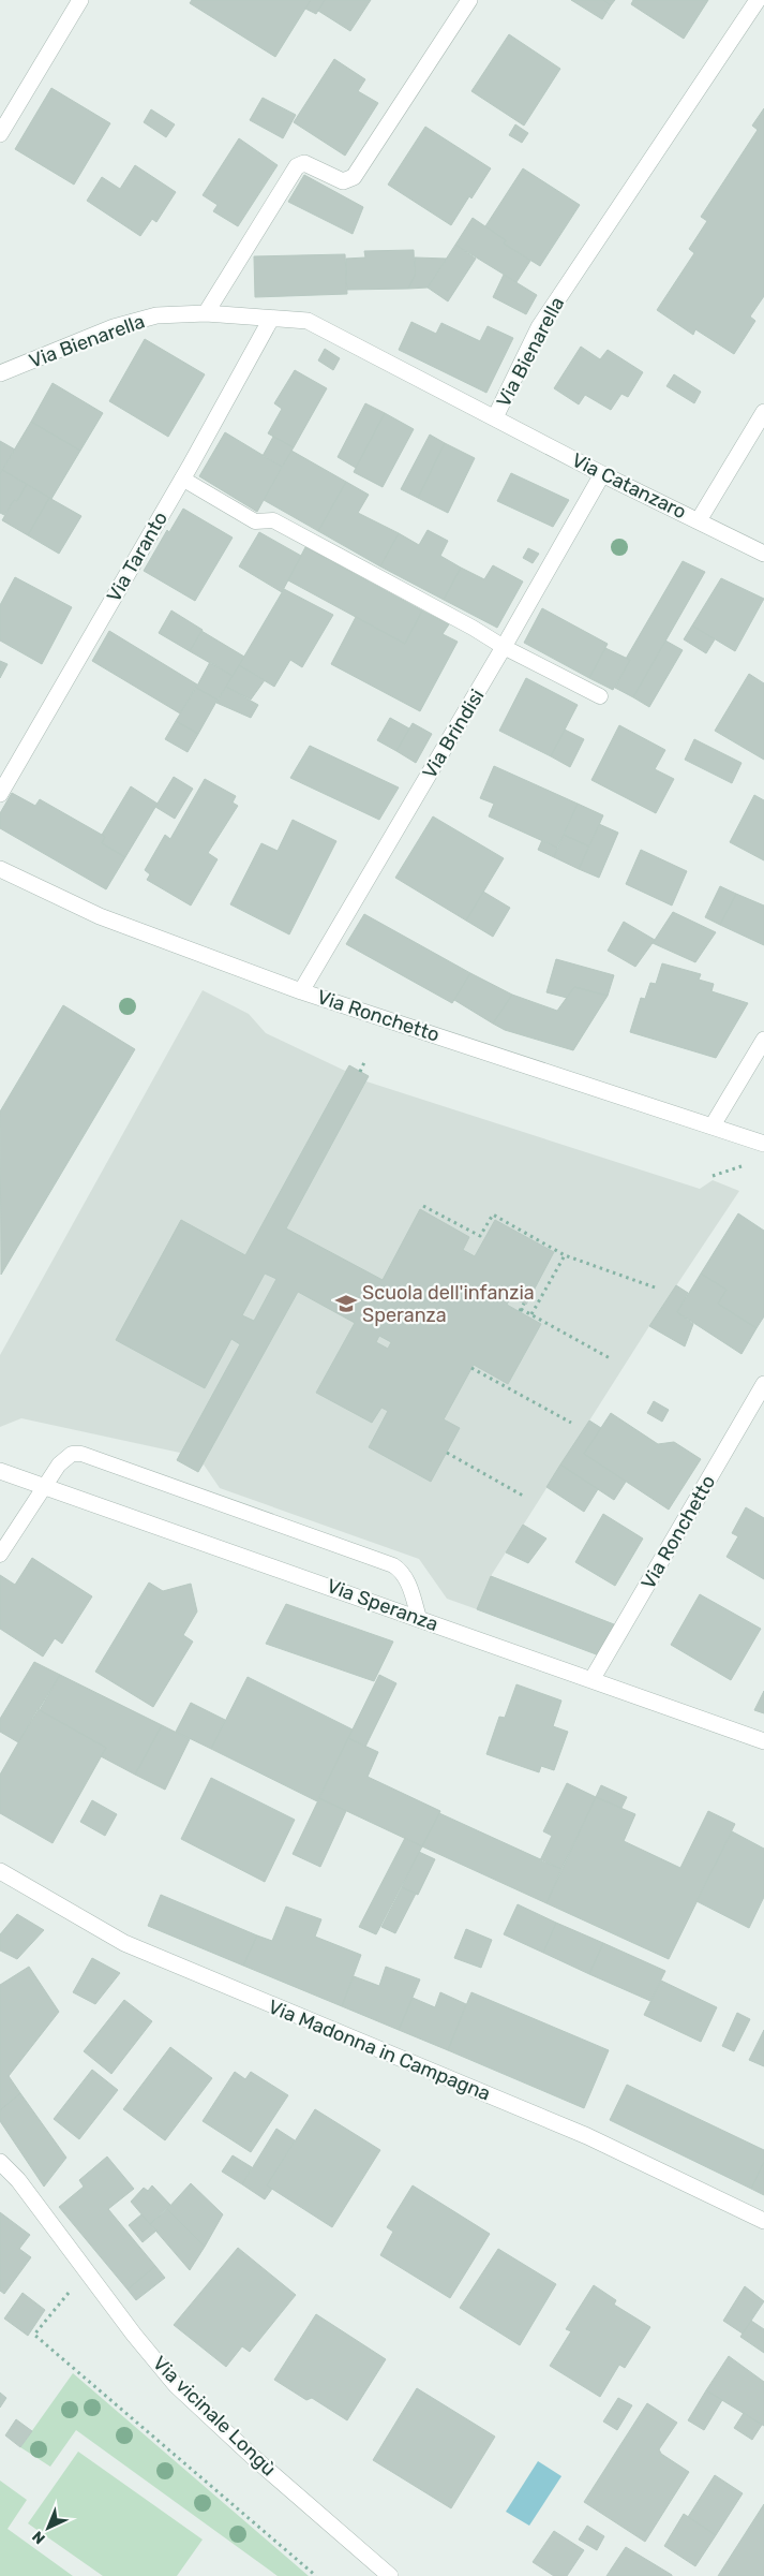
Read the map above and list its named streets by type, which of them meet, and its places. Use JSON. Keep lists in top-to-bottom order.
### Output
{
  "streets": {
    "street": [
      "Via Bienarella",
      "Via Catanzaro",
      "Via Taranto",
      "Via Brindisi",
      "Via Ronchetto",
      "Via Speranza",
      "Via Madonna in Campagna",
      "Via vicinale Longù"
    ]
  },
  "crossings": [
    ["Via Bienarella", "Via Catanzaro"],
    ["Via Bienarella", "Via Taranto"],
    ["Via Catanzaro", "Via Brindisi"],
    ["Via Brindisi", "Via Ronchetto"],
    ["Via Ronchetto", "Via Speranza"]
  ],
  "places": {
    "school or university": ["Scuola dell'infanzia Speranza"]
  },
  "north": "bottom left"
}
